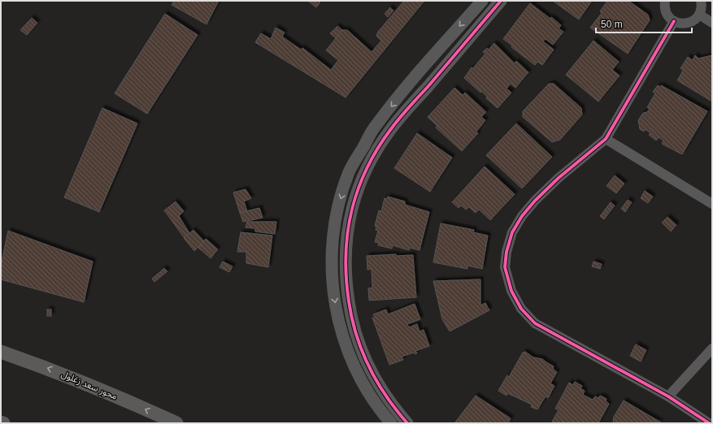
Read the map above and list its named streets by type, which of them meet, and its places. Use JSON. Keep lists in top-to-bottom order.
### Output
{
  "streets": {
    "main road": ["محور سعد زغلول"]
  },
  "one_way": ["محور سعد زغلول"],
  "scale_bar": "50 m"
}
